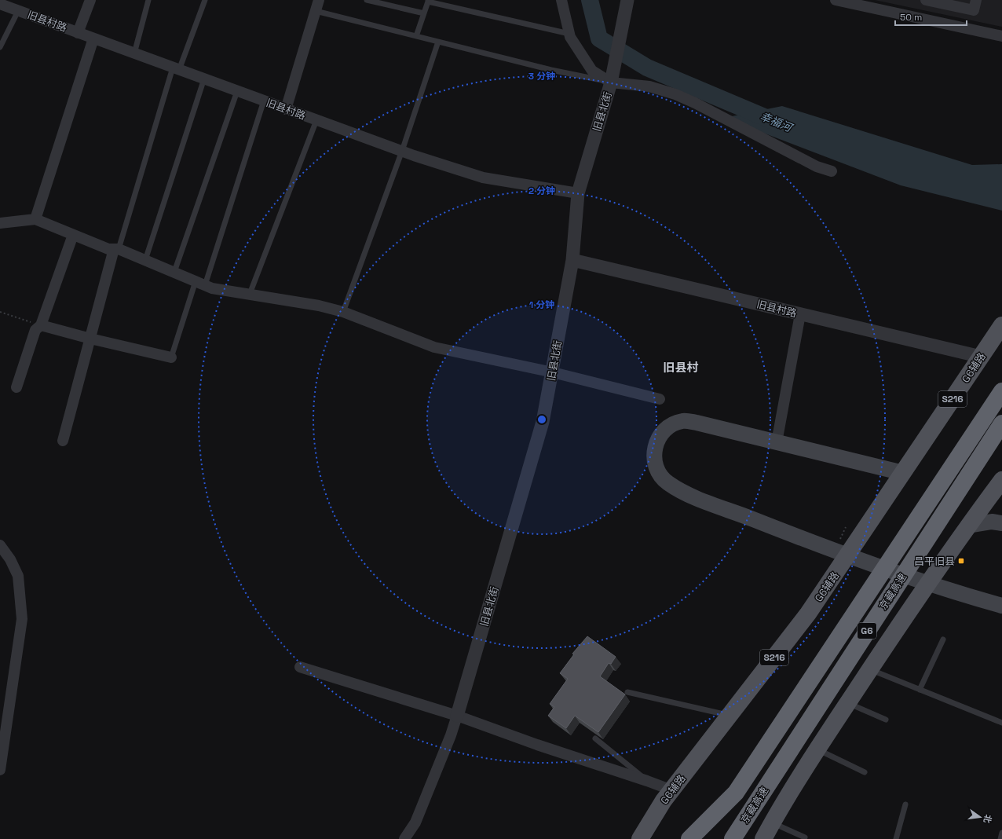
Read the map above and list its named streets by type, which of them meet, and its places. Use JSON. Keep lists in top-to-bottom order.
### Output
{
  "streets": {
    "highway": ["京藏高速", "G6"],
    "main road": ["G6辅路", "S216"],
    "street": ["旧县村路", "旧县北街"]
  },
  "crossings": [
    ["旧县村路", "旧县北街"],
    ["旧县村路", "G6辅路"]
  ],
  "districts": ["旧县村"],
  "water": ["幸福河"],
  "places": {
    "transit": ["昌平旧县"]
  },
  "scale_bar": "50 m",
  "north": "right",
  "rings": ["3 分钟", "2 分钟", "1 分钟"]
}
